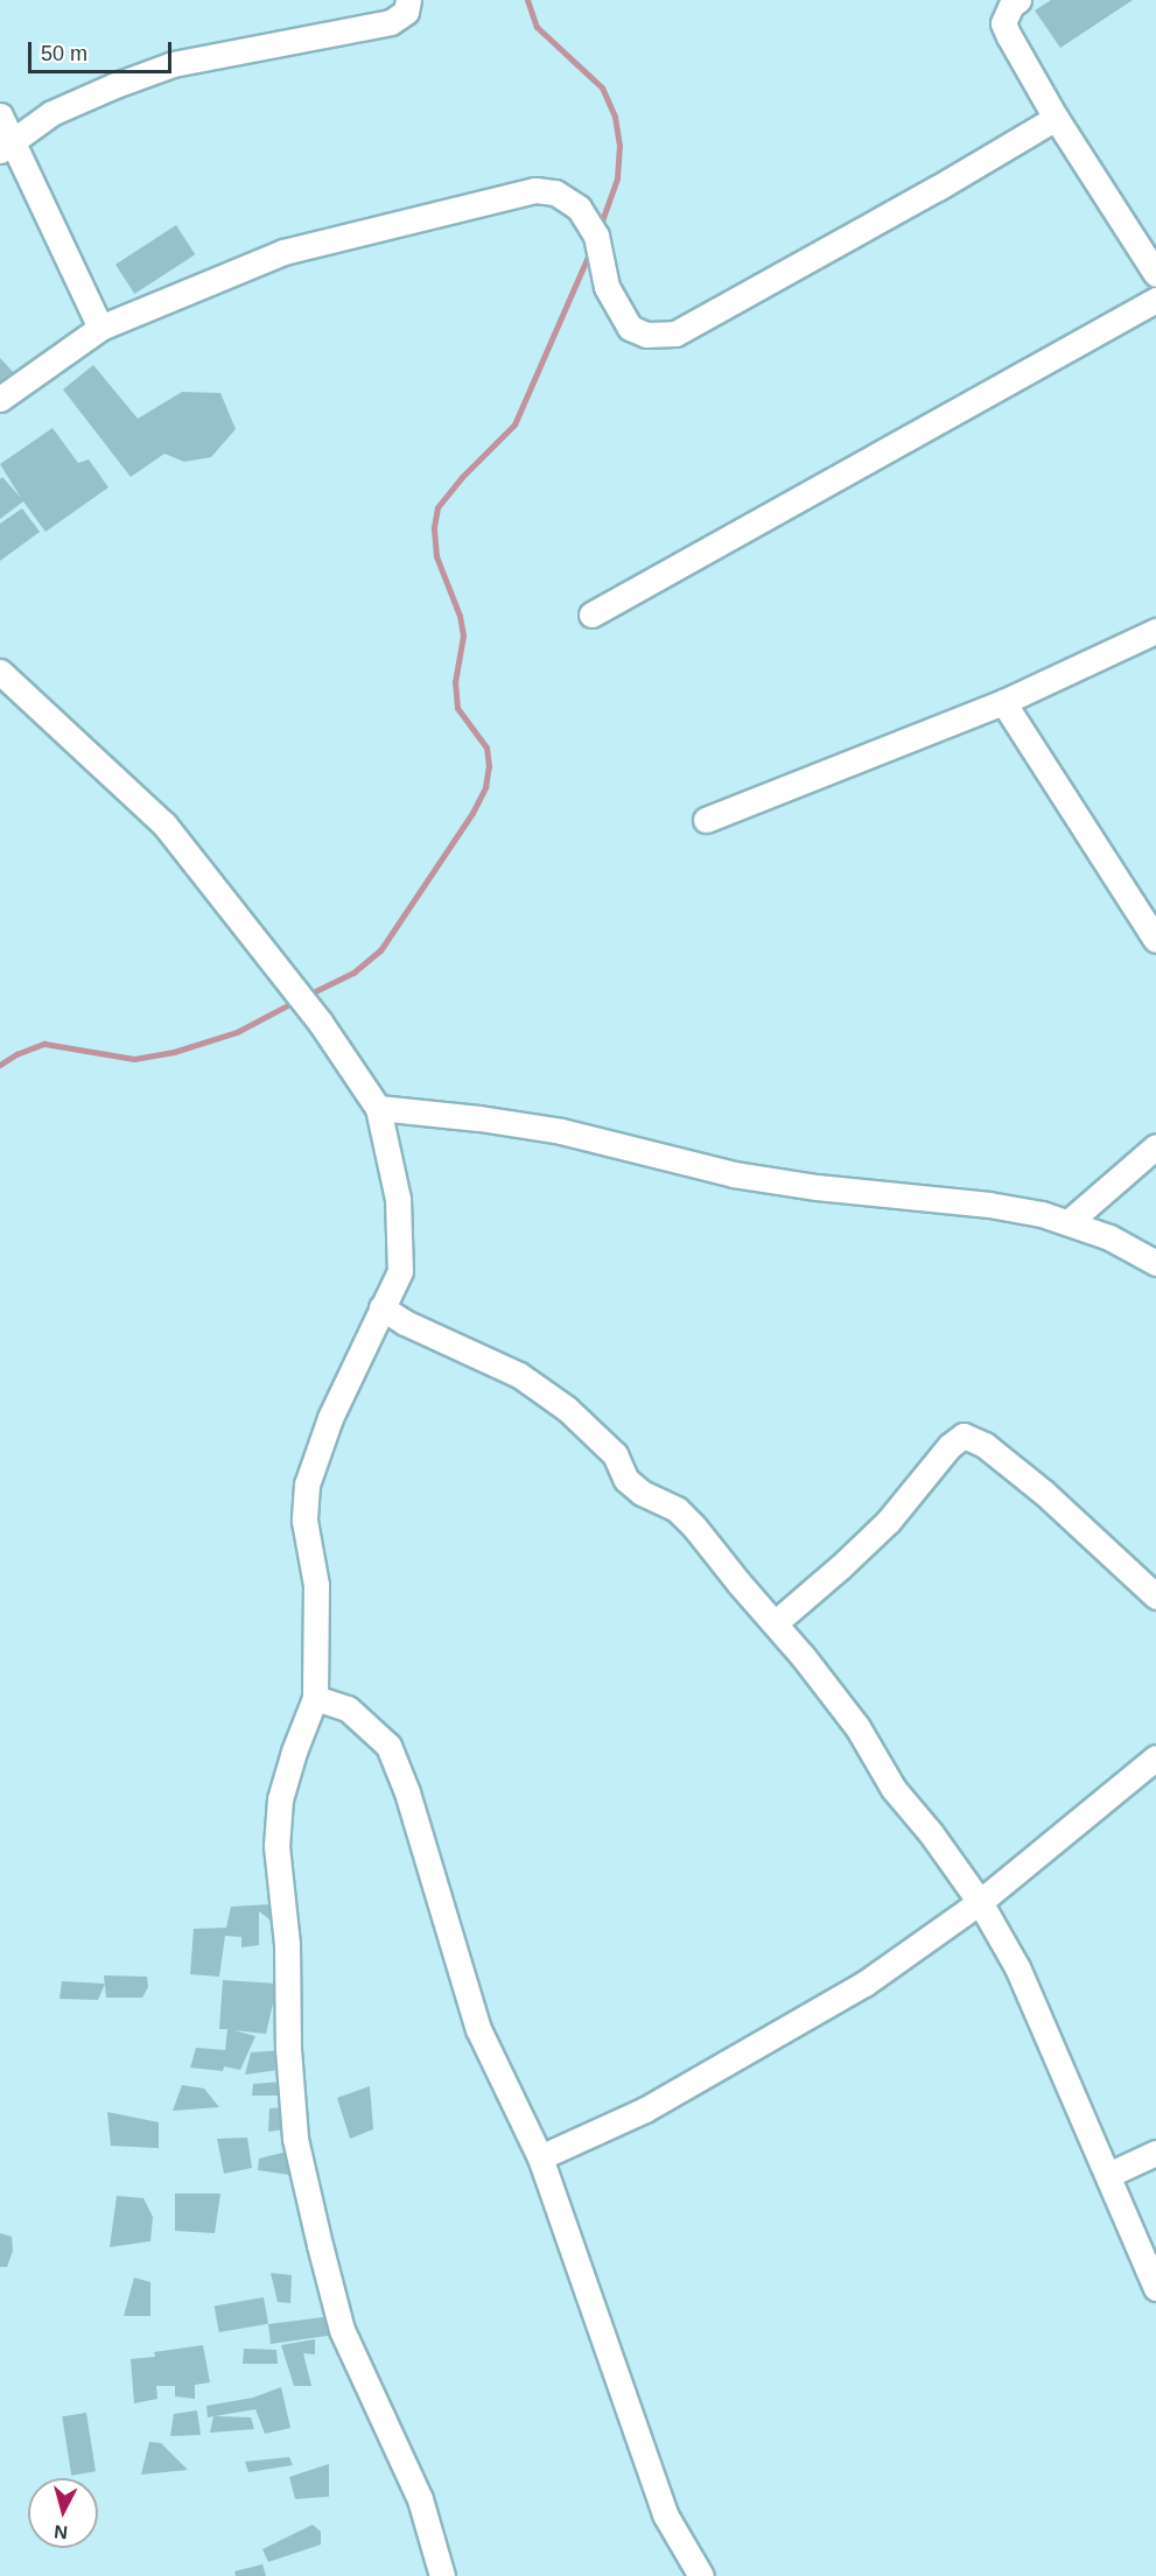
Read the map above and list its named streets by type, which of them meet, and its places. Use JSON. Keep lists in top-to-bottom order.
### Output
{
  "scale_bar": "50 m",
  "north": "bottom"
}
